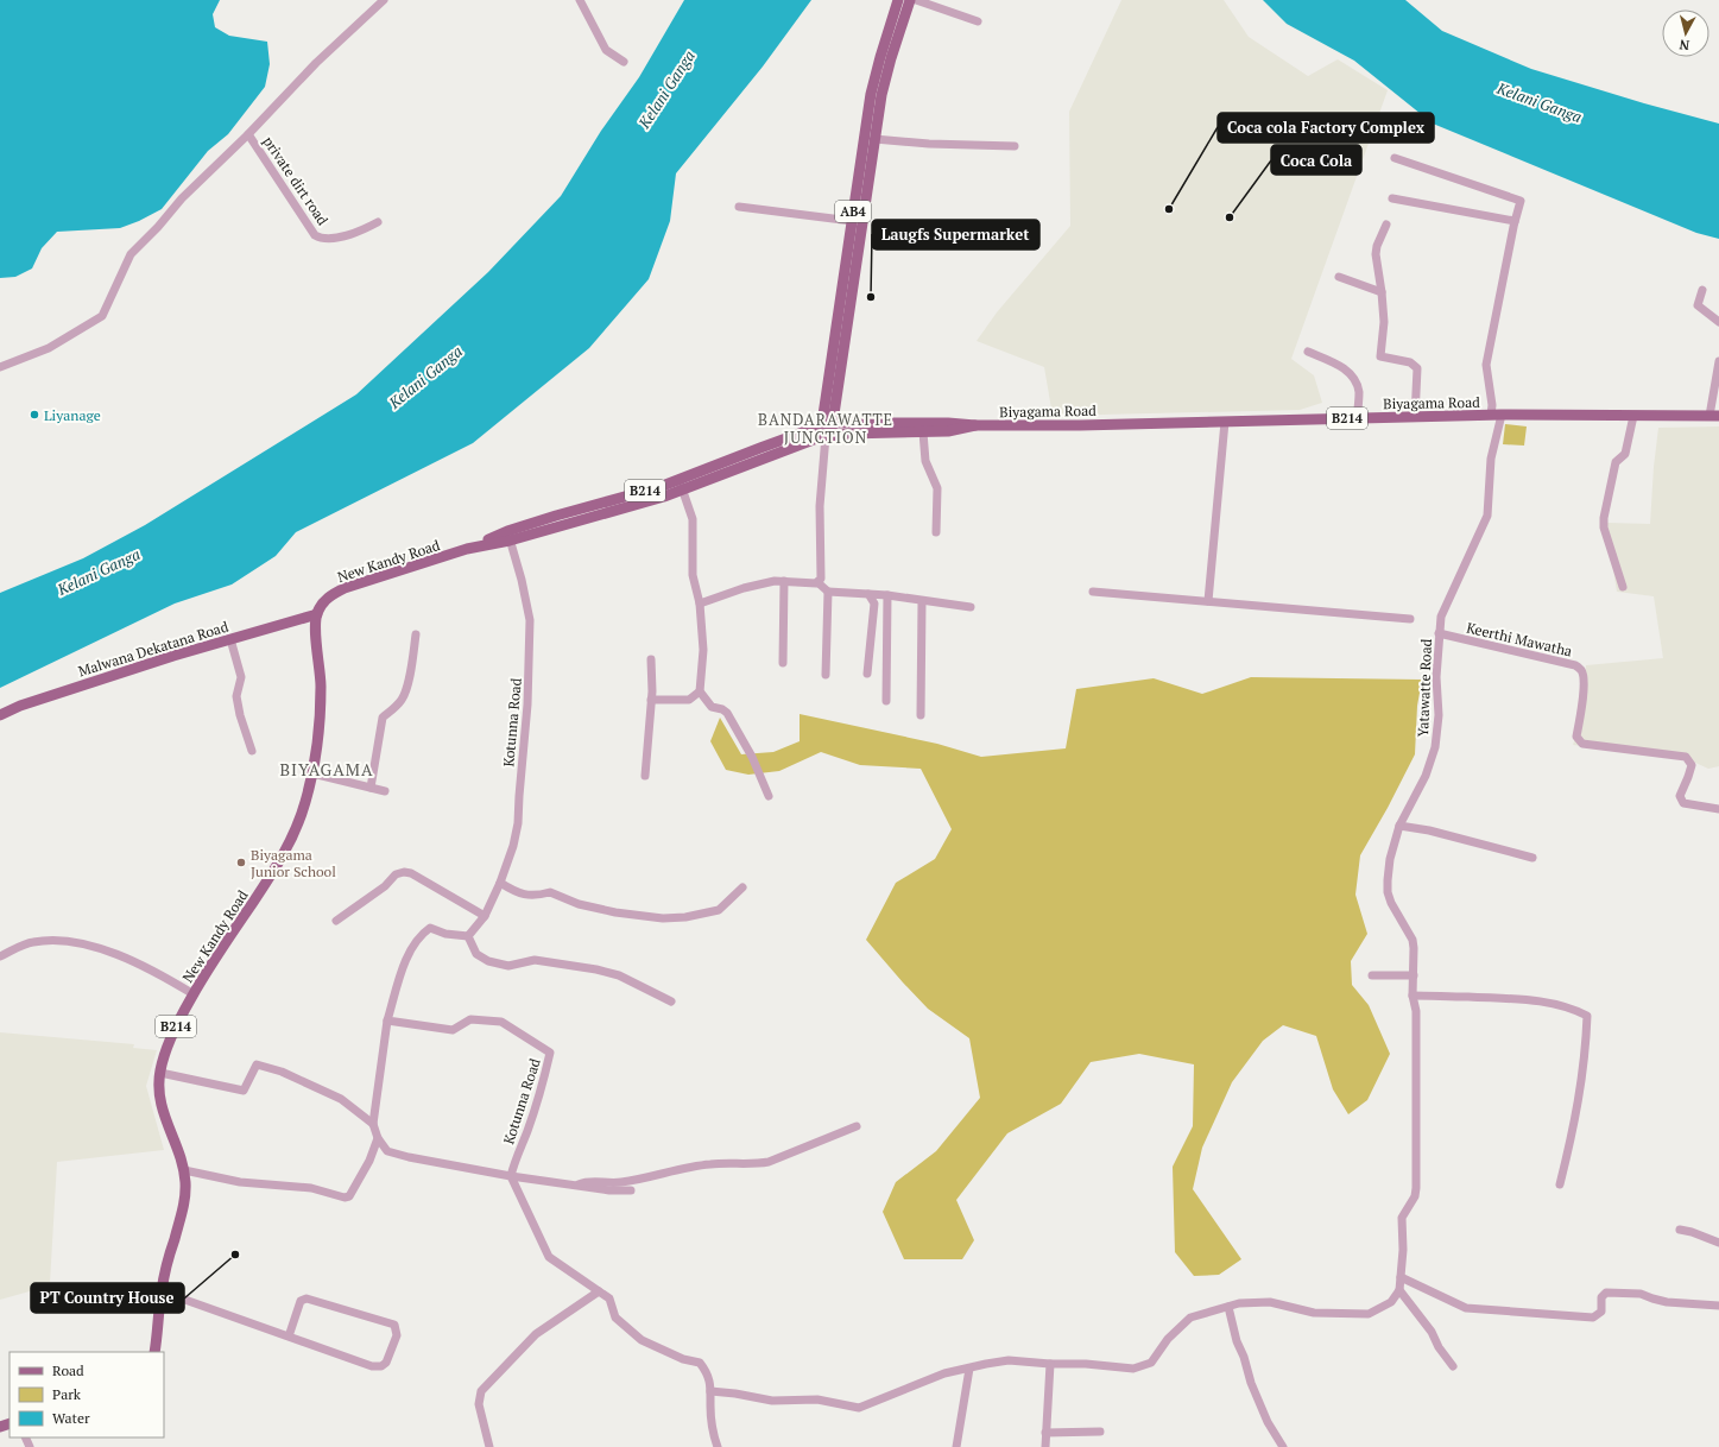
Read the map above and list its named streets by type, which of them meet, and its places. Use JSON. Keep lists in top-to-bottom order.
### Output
{
  "streets": {
    "main road": [
      "AB4",
      "Biyagama Road",
      "B214",
      "New Kandy Road",
      "Malwana Dekatana Road"
    ],
    "street": [
      "private dirt road",
      "Keerthi Mawatha",
      "Yatawatte Road",
      "Kotunna Road"
    ]
  },
  "crossings": [
    ["AB4", "Biyagama Road"],
    ["AB4", "New Kandy Road"],
    ["Biyagama Road", "New Kandy Road"],
    ["Biyagama Road", "Yatawatte Road"],
    ["New Kandy Road", "Malwana Dekatana Road"],
    ["New Kandy Road", "Kotunna Road"],
    ["Keerthi Mawatha", "Yatawatte Road"]
  ],
  "districts": ["BANDARAWATTE JUNCTION", "BIYAGAMA"],
  "water": ["Kelani Ganga"],
  "places": [
    "Coca cola Factory Complex",
    "Coca Cola",
    "Laugfs Supermarket",
    "Liyanage",
    "Biyagama Junior School",
    "PT Country House"
  ],
  "legend": ["Road", "Park", "Water"],
  "north": "bottom"
}
